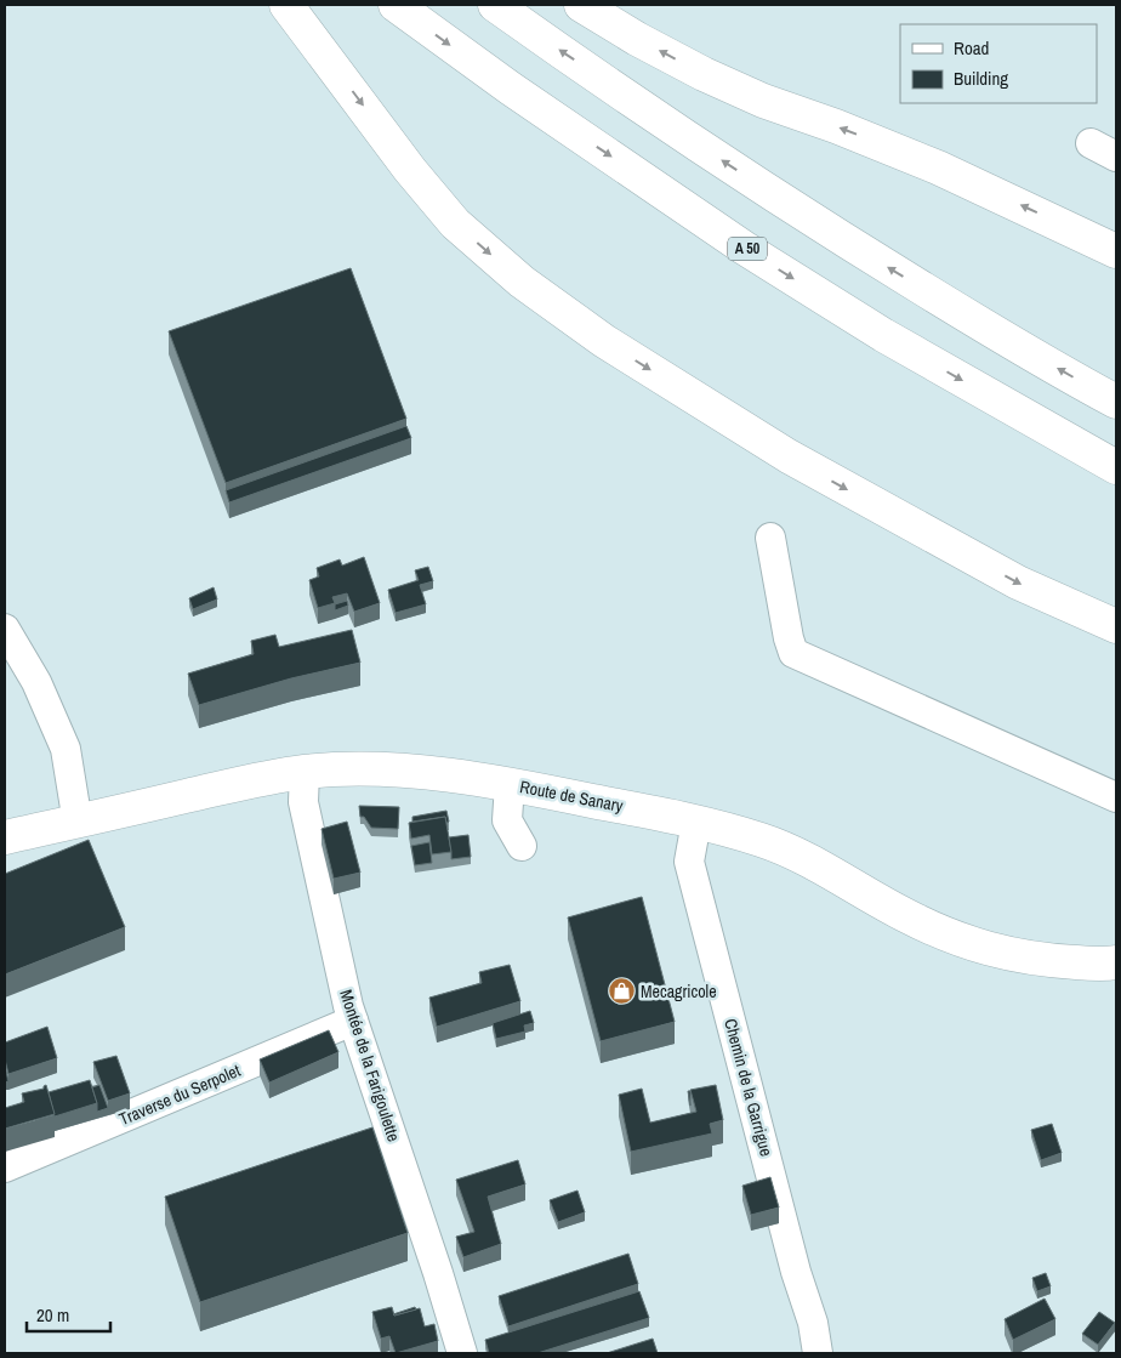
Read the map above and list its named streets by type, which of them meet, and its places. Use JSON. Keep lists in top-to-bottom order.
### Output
{
  "streets": {
    "main road": ["A 50", "Route de Sanary"],
    "lane": ["Montée de la Farigoulette", "Chemin de la Garrigue", "Traverse du Serpolet"]
  },
  "crossings": [
    ["Route de Sanary", "Montée de la Farigoulette"],
    ["Route de Sanary", "Chemin de la Garrigue"],
    ["Montée de la Farigoulette", "Traverse du Serpolet"]
  ],
  "places": {
    "shop": ["Mecagricole"]
  },
  "legend": ["Road", "Building"],
  "scale_bar": "20 m"
}
